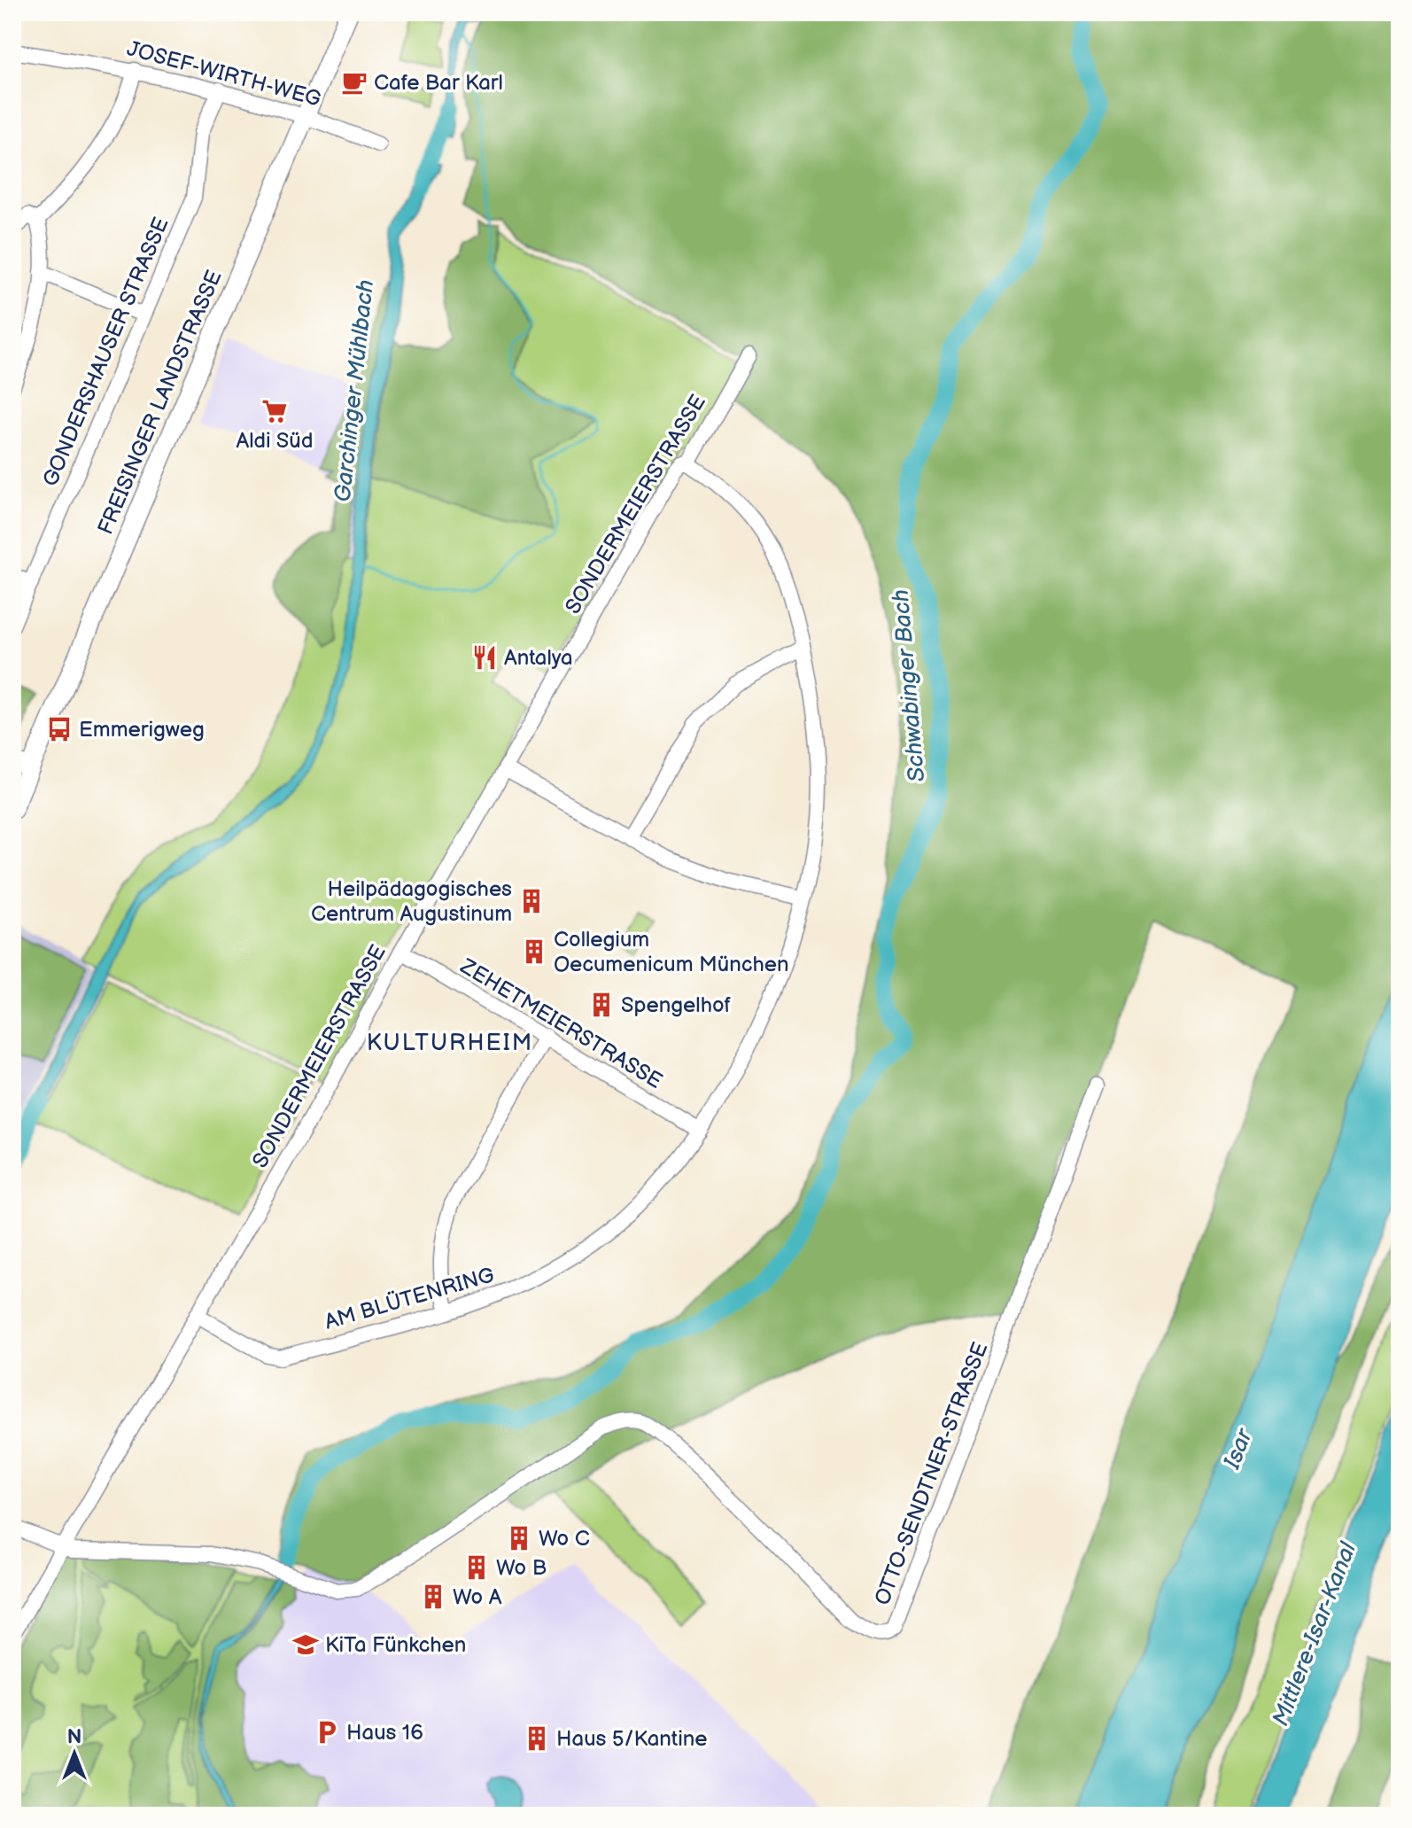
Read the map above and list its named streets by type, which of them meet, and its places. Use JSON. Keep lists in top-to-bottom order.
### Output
{
  "streets": {
    "main road": ["FREISINGER LANDSTRASSE"],
    "street": [
      "JOSEF-WIRTH-WEG",
      "GONDERSHAUSER STRASSE",
      "SONDERMEIERSTRASSE",
      "ZEHETMEIERSTRASSE",
      "AM BLÜTENRING",
      "OTTO-SENDTNER-STRASSE"
    ]
  },
  "crossings": [
    ["JOSEF-WIRTH-WEG", "GONDERSHAUSER STRASSE"],
    ["JOSEF-WIRTH-WEG", "FREISINGER LANDSTRASSE"],
    ["SONDERMEIERSTRASSE", "ZEHETMEIERSTRASSE"],
    ["SONDERMEIERSTRASSE", "AM BLÜTENRING"],
    ["SONDERMEIERSTRASSE", "OTTO-SENDTNER-STRASSE"],
    ["ZEHETMEIERSTRASSE", "AM BLÜTENRING"]
  ],
  "districts": ["KULTURHEIM"],
  "water": [
    "Garchinger Mühlbach",
    "Schwabinger Bach",
    "Isar",
    "Mittlere-Isar-Kanal"
  ],
  "places": {
    "cafe": ["Cafe Bar Karl"],
    "supermarket": ["Aldi Süd"],
    "restaurant": ["Antalya"],
    "bus stop": ["Emmerigweg"],
    "building": [
      "Heilpädagogisches Centrum Augustinum",
      "Collegium Oecumenicum München",
      "Spengelhof",
      "Wo C",
      "Wo B",
      "Wo A",
      "Haus 5/Kantine"
    ],
    "school or university": ["KiTa Fünkchen"],
    "parking": ["Haus 16"]
  },
  "north": "top"
}
